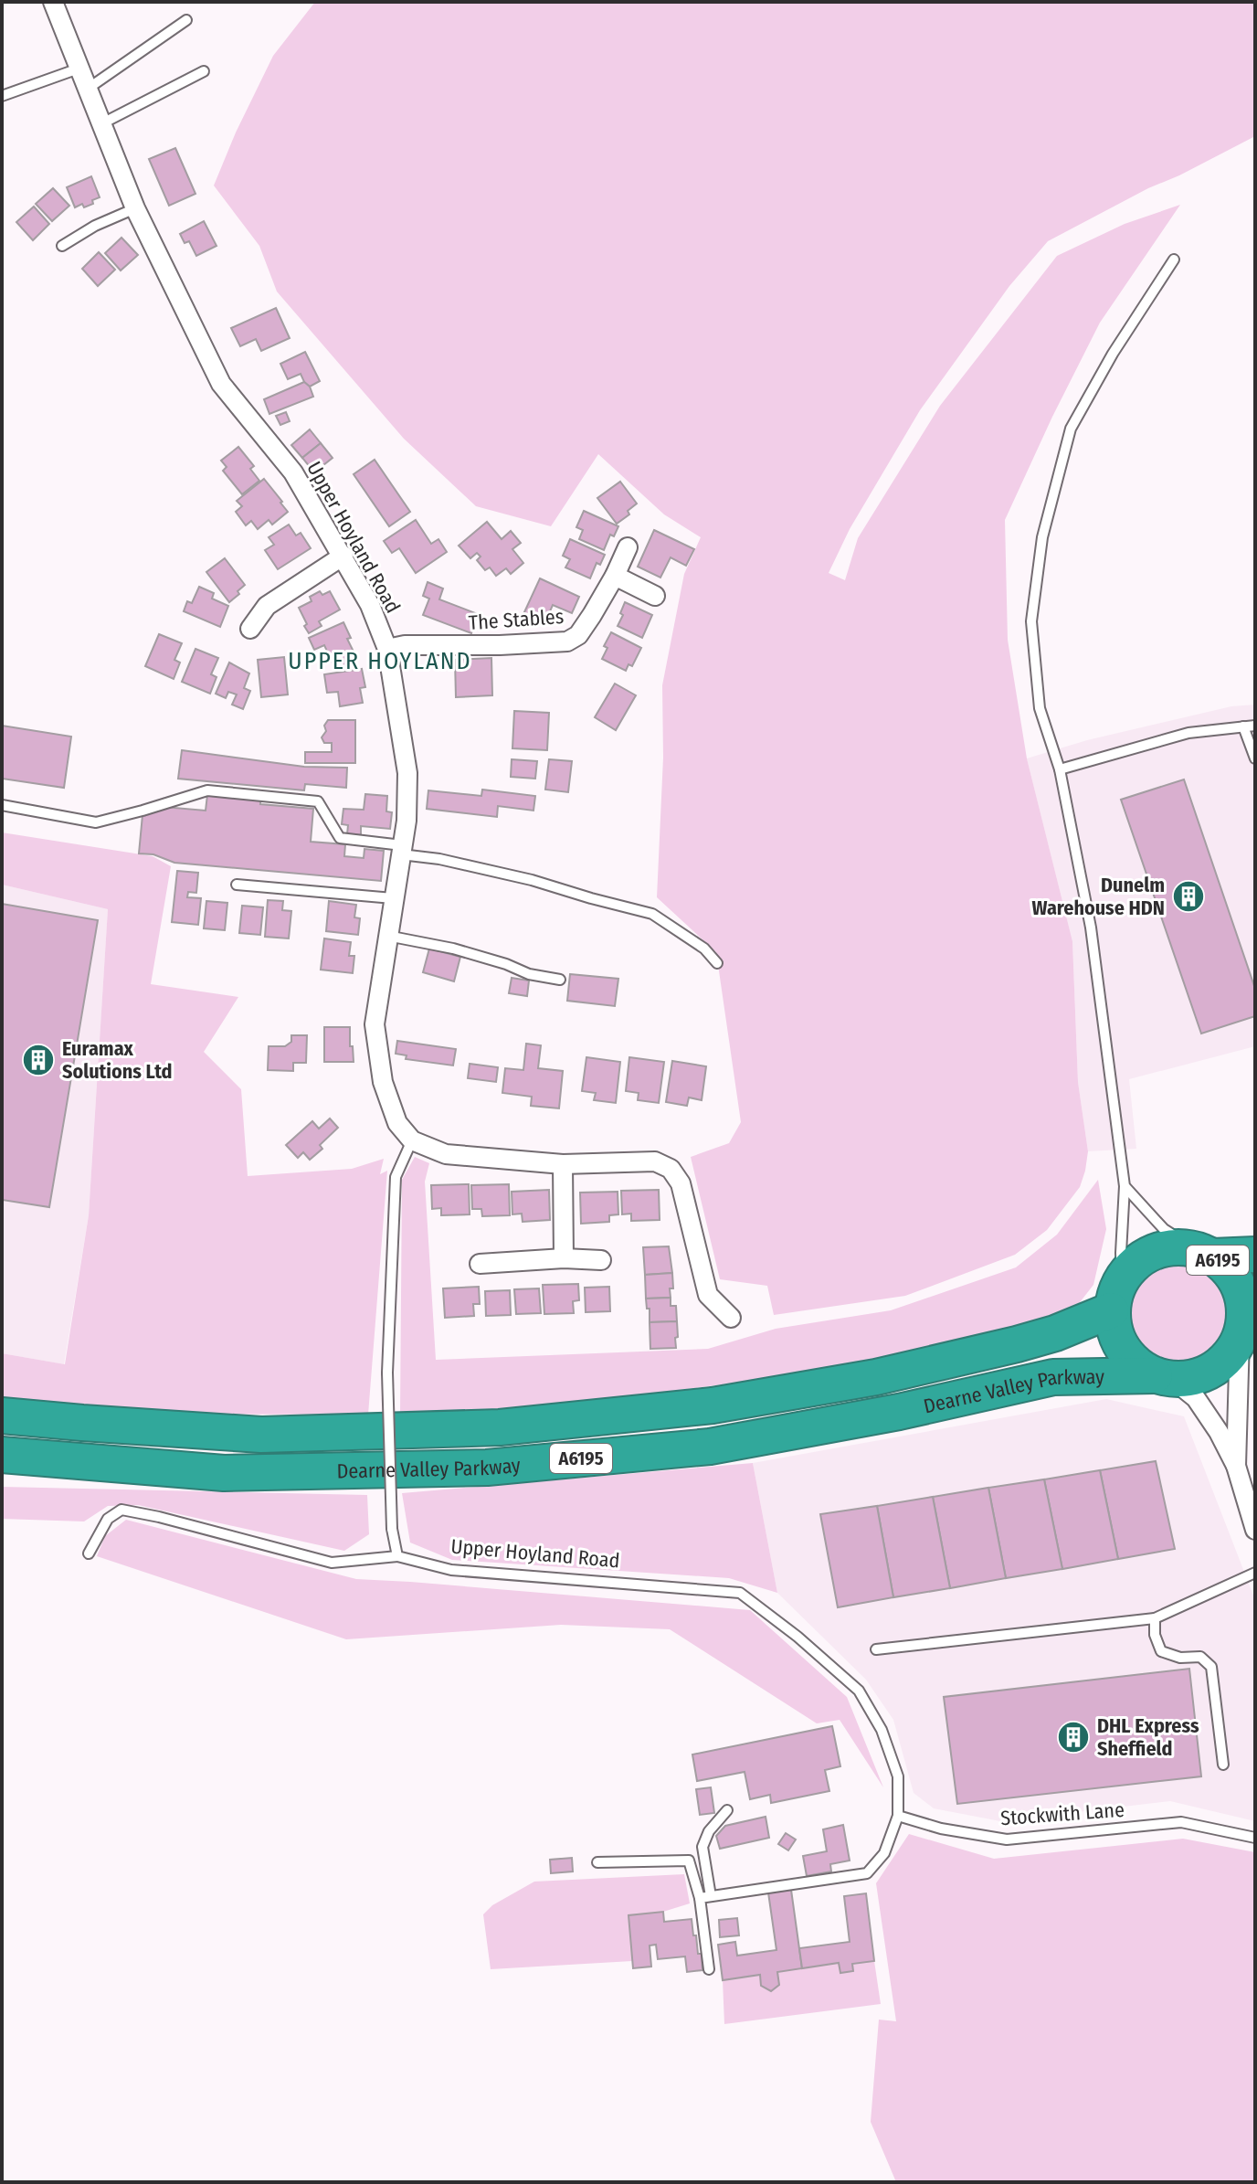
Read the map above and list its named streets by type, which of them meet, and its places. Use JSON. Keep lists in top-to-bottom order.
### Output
{
  "streets": {
    "highway": ["A6195", "Dearne Valley Parkway"],
    "street": ["Upper Hoyland Road", "The Stables"],
    "lane": ["Stockwith Lane"]
  },
  "crossings": [
    ["Upper Hoyland Road", "The Stables"],
    ["Upper Hoyland Road", "Stockwith Lane"],
    ["A6195", "Dearne Valley Parkway"]
  ],
  "districts": ["UPPER HOYLAND"],
  "places": {
    "building": ["Dunelm Warehouse HDN", "Euramax Solutions Ltd", "DHL Express Sheffield"]
  }
}
